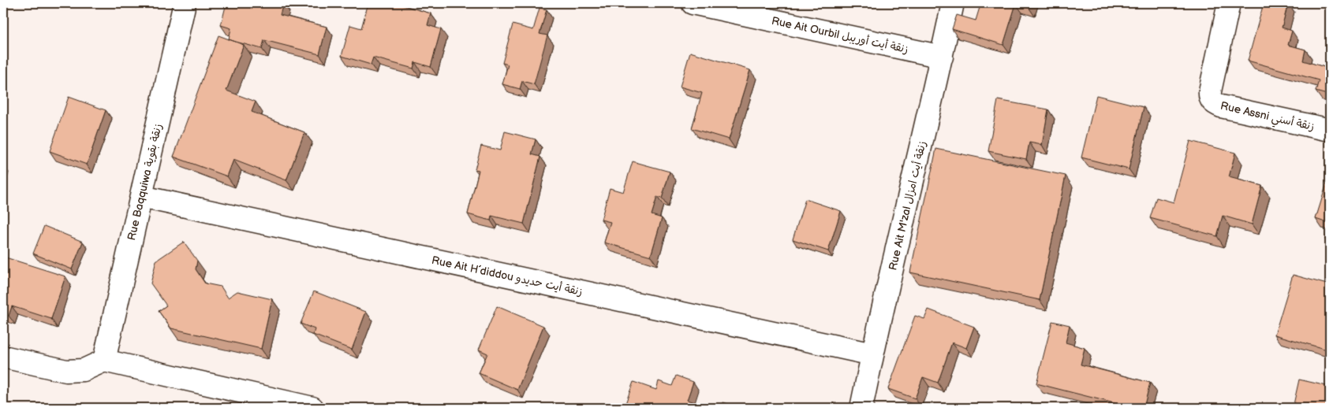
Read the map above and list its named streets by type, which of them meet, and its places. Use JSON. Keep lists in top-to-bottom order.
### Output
{
  "streets": {
    "street": [
      "Rue Ait Ourbil زنقة أيت أوريبل",
      "Rue Assni زنقة أسني",
      "Rue Baqquiwa زنقة بقوية",
      "Rue Ait M'zal زنقة أيت امزال",
      "Rue Ait H´diddou زنقة أيت حديدو"
    ]
  },
  "crossings": [
    ["Rue Ait Ourbil زنقة أيت أوريبل", "Rue Ait M'zal زنقة أيت امزال"],
    ["Rue Baqquiwa زنقة بقوية", "Rue Ait H´diddou زنقة أيت حديدو"],
    ["Rue Ait M'zal زنقة أيت امزال", "Rue Ait H´diddou زنقة أيت حديدو"]
  ]
}
